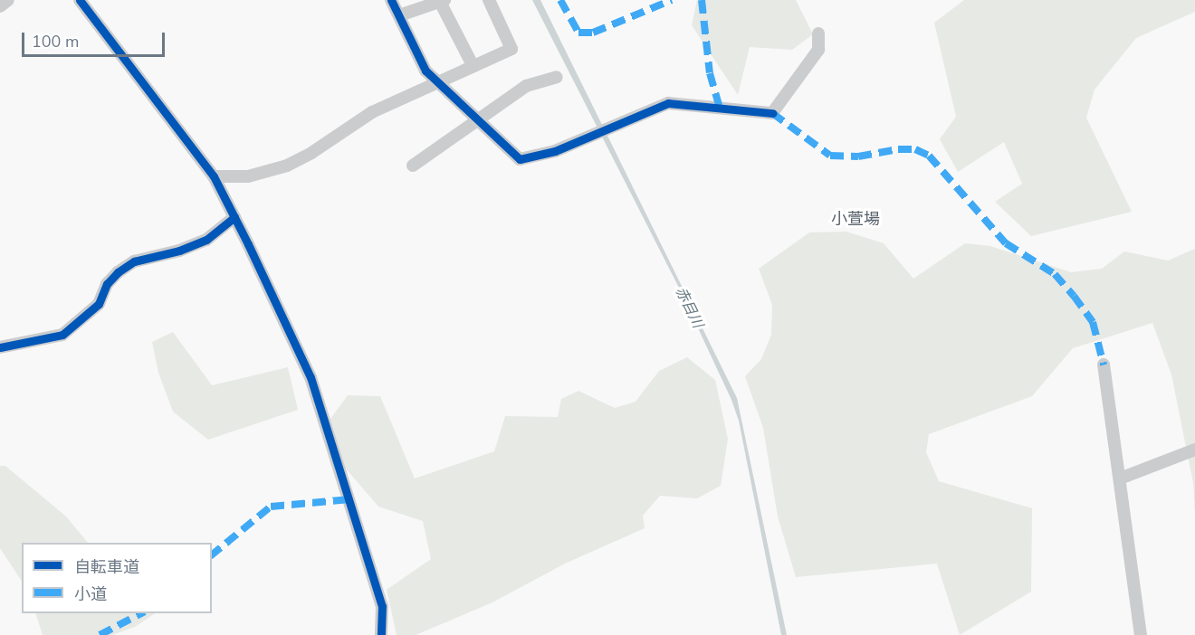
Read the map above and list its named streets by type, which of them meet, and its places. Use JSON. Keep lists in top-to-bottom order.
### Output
{
  "districts": ["小萱場"],
  "water": ["赤目川"],
  "legend": ["自転車道", "小道"],
  "scale_bar": "100 m"
}
